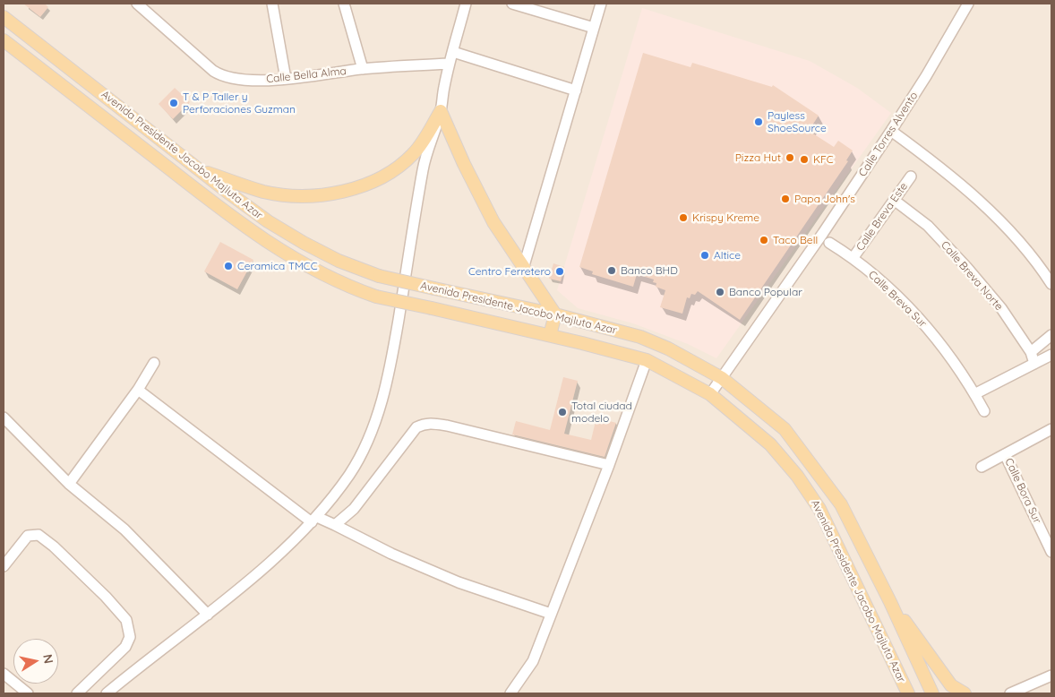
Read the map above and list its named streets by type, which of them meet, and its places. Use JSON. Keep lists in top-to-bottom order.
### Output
{
  "streets": {
    "main road": ["Avenida Presidente Jacobo Majluta Azar"],
    "street": [
      "Calle Bella Alma",
      "Calle Torres Alvento",
      "Calle Breva Este",
      "Calle Breva Norte",
      "Calle Breva Sur",
      "Calle Bora Sur"
    ]
  },
  "crossings": [
    ["Calle Torres Alvento", "Avenida Presidente Jacobo Majluta Azar"],
    ["Calle Breva Este", "Calle Breva Norte"],
    ["Calle Breva Este", "Calle Breva Sur"]
  ],
  "places": [
    "T & P Taller y Perforaciones Guzman",
    "Payless ShoeSource",
    "Pizza Hut",
    "KFC",
    "Papa John's",
    "Krispy Kreme",
    "Taco Bell",
    "Altice",
    "Ceramica TMCC",
    "Banco BHD",
    "Centro Ferretero",
    "Banco Popular",
    "Total ciudad modelo"
  ],
  "north": "right"
}
